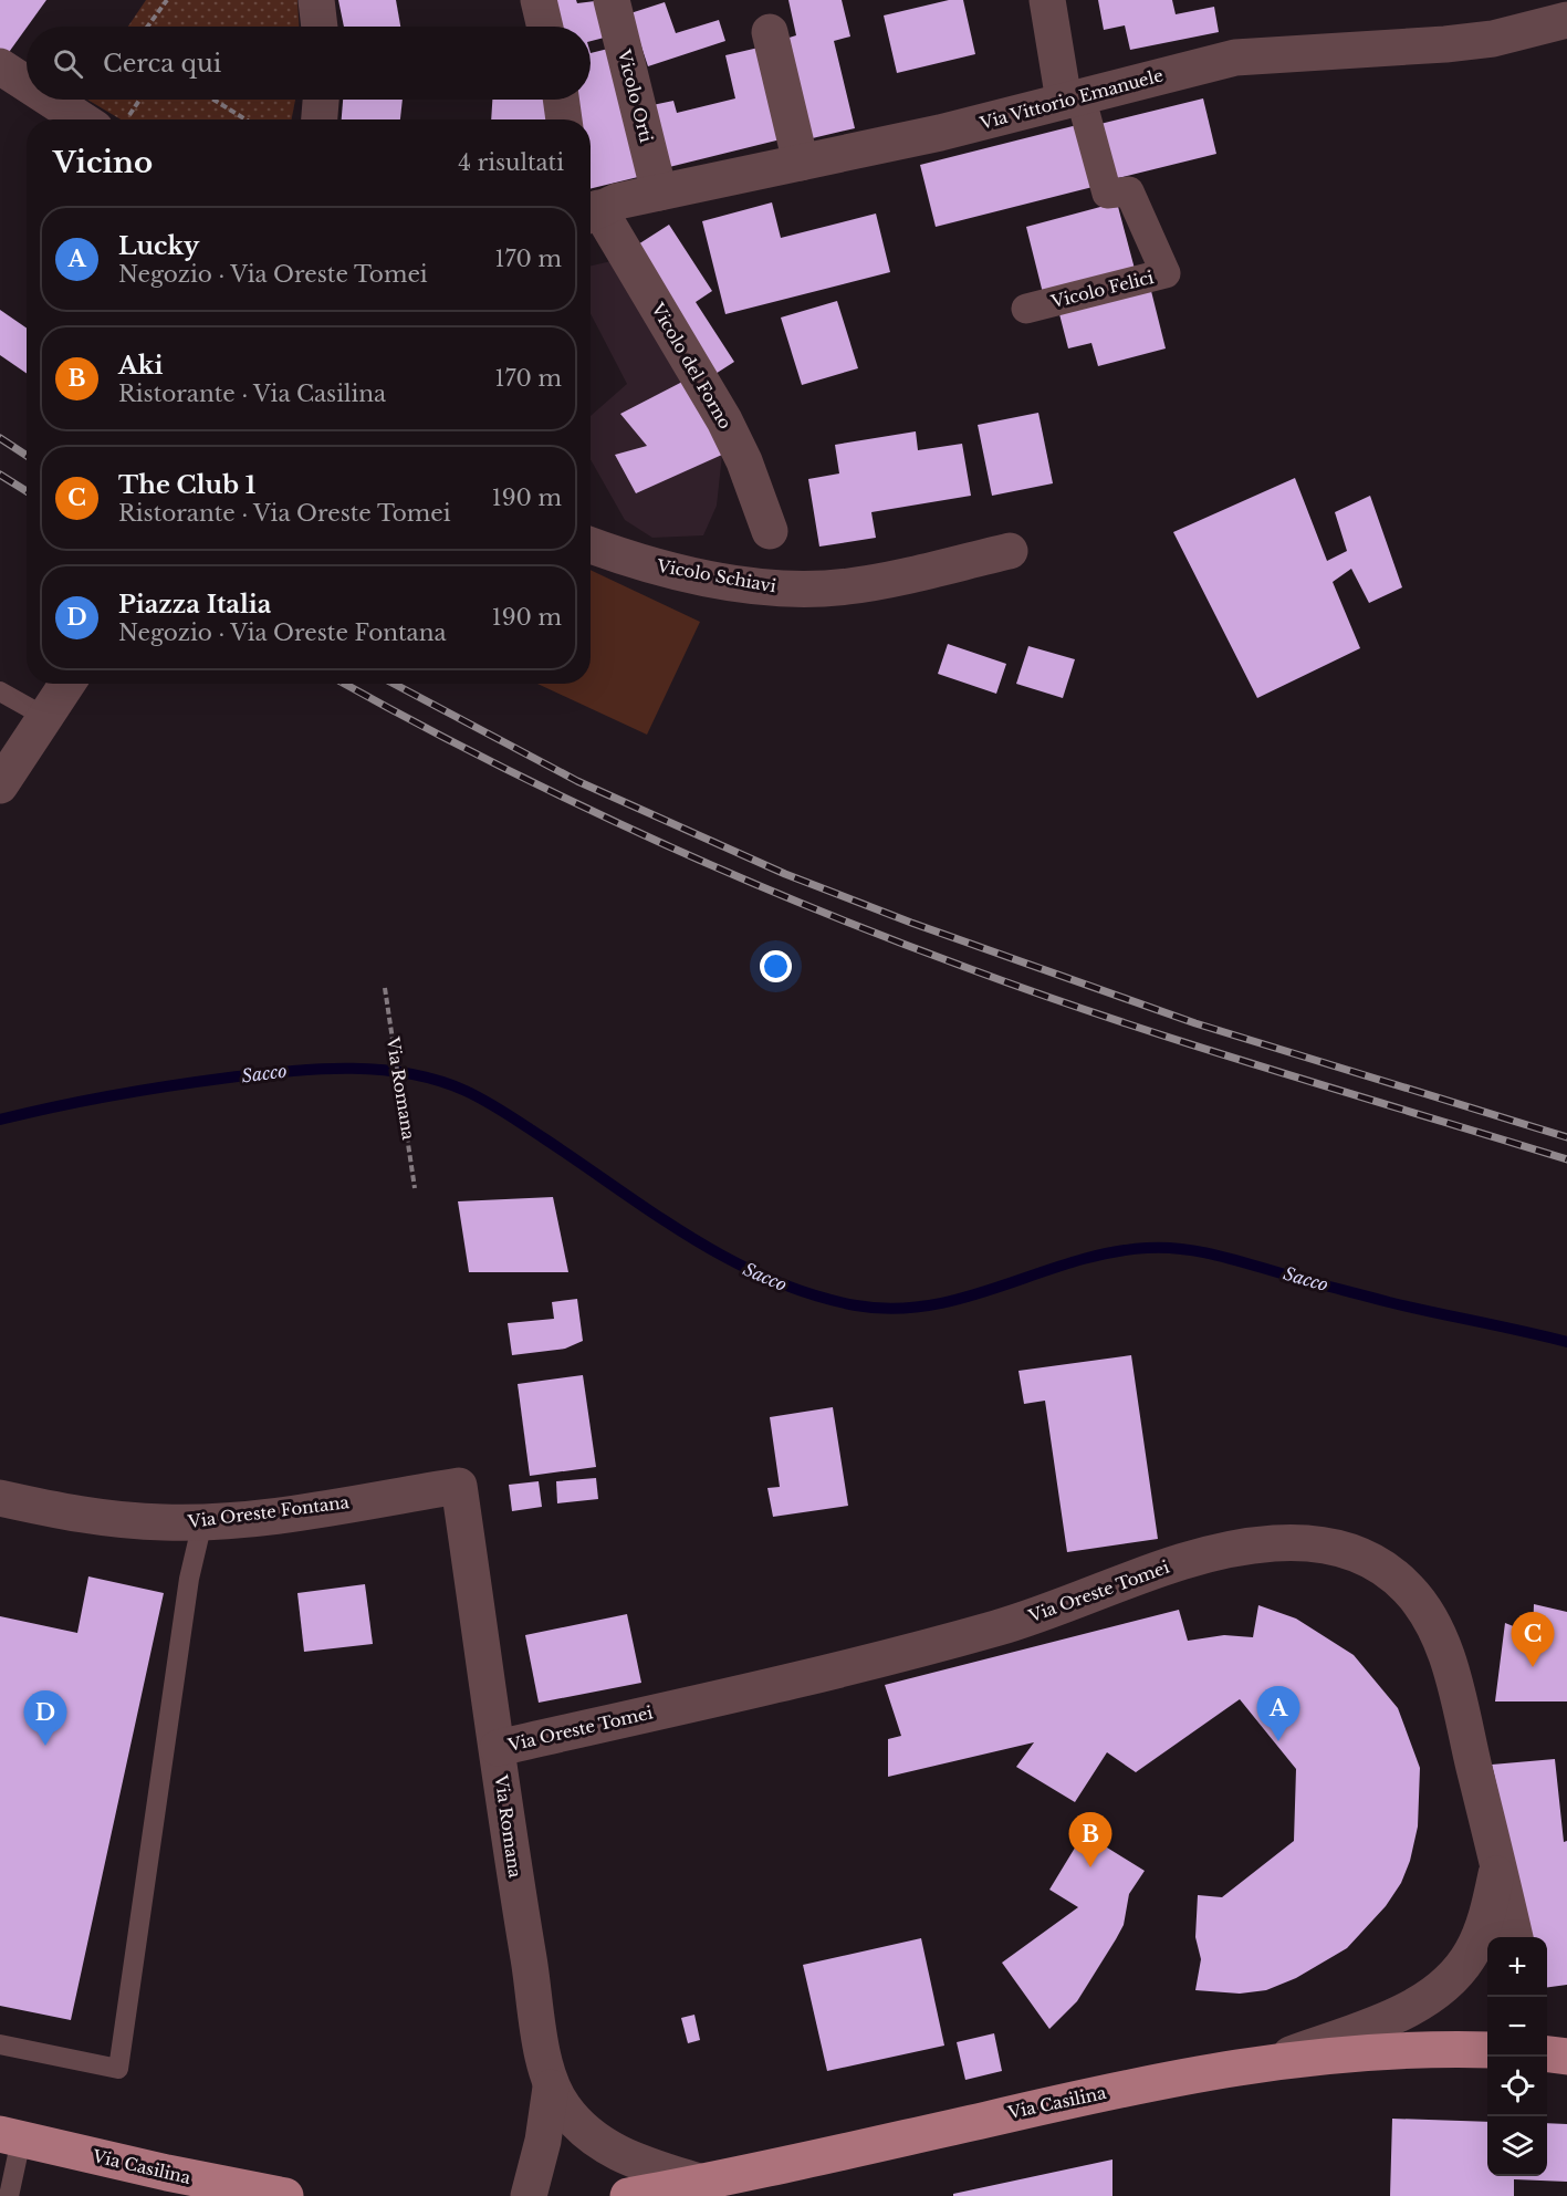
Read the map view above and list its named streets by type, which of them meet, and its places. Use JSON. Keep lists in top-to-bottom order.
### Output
{
  "streets": {
    "main road": ["Via Casilina"],
    "street": [
      "Vicolo Orti",
      "Via Vittorio Emanuele",
      "Vicolo Felici",
      "Vicolo del Forno",
      "Vicolo Schiavi",
      "Via Romana",
      "Via Oreste Fontana",
      "Via Oreste Tomei"
    ]
  },
  "crossings": [
    ["Vicolo Orti", "Via Vittorio Emanuele"],
    ["Via Vittorio Emanuele", "Vicolo Felici"],
    ["Via Vittorio Emanuele", "Vicolo del Forno"],
    ["Via Romana", "Via Oreste Fontana"],
    ["Via Romana", "Via Oreste Tomei"],
    ["Via Romana", "Via Casilina"],
    ["Via Oreste Tomei", "Via Casilina"]
  ],
  "water": ["Sacco"],
  "page": {
    "search": "Cerca qui",
    "heading": ["Vicino", "4 risultati"],
    "list": [
      {
        "mark": "A",
        "name": "Lucky",
        "note": "Negozio · Via Oreste Tomei",
        "value": "170 m"
      },
      {
        "mark": "B",
        "name": "Aki",
        "note": "Ristorante · Via Casilina",
        "value": "170 m"
      },
      {
        "mark": "C",
        "name": "The Club 1",
        "note": "Ristorante · Via Oreste Tomei",
        "value": "190 m"
      },
      {
        "mark": "D",
        "name": "Piazza Italia",
        "note": "Negozio · Via Oreste Fontana",
        "value": "190 m"
      }
    ],
    "pins": [
      "C",
      "A",
      "D",
      "B"
    ],
    "map_buttons": ["+", "−"]
  }
}
